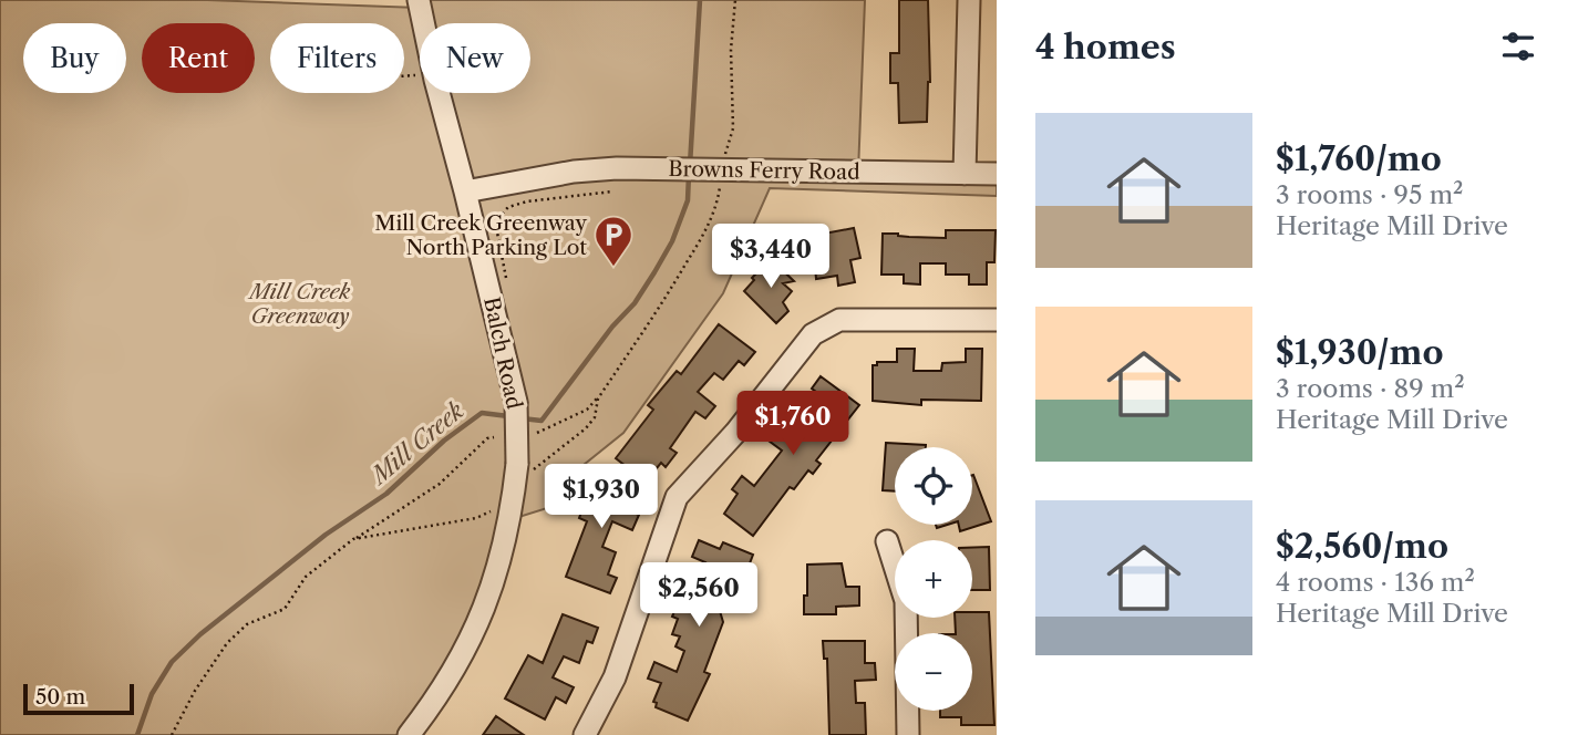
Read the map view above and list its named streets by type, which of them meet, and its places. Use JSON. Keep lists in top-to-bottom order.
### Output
{
  "streets": {
    "street": ["Browns Ferry Road", "Balch Road"]
  },
  "crossings": [
    ["Browns Ferry Road", "Balch Road"]
  ],
  "water": ["Mill Creek"],
  "parks": ["Mill Creek Greenway"],
  "places": {
    "parking": ["Mill Creek Greenway North Parking Lot"]
  },
  "scale_bar": "50 m",
  "page": {
    "heading": "4 homes",
    "chip": [
      "Buy",
      "Rent",
      "Filters",
      "New"
    ],
    "list": [
      {
        "name": "$1,760/mo",
        "note": "3 rooms · 95 m² · Heritage Mill Drive"
      },
      {
        "name": "$1,930/mo",
        "note": "3 rooms · 89 m² · Heritage Mill Drive"
      },
      {
        "name": "$2,560/mo",
        "note": "4 rooms · 136 m² · Heritage Mill Drive"
      }
    ],
    "price": [
      "$3,440",
      "$1,760",
      "$1,930",
      "$2,560"
    ],
    "map_buttons": ["+", "−"],
    "scale": "50 m"
  }
}
